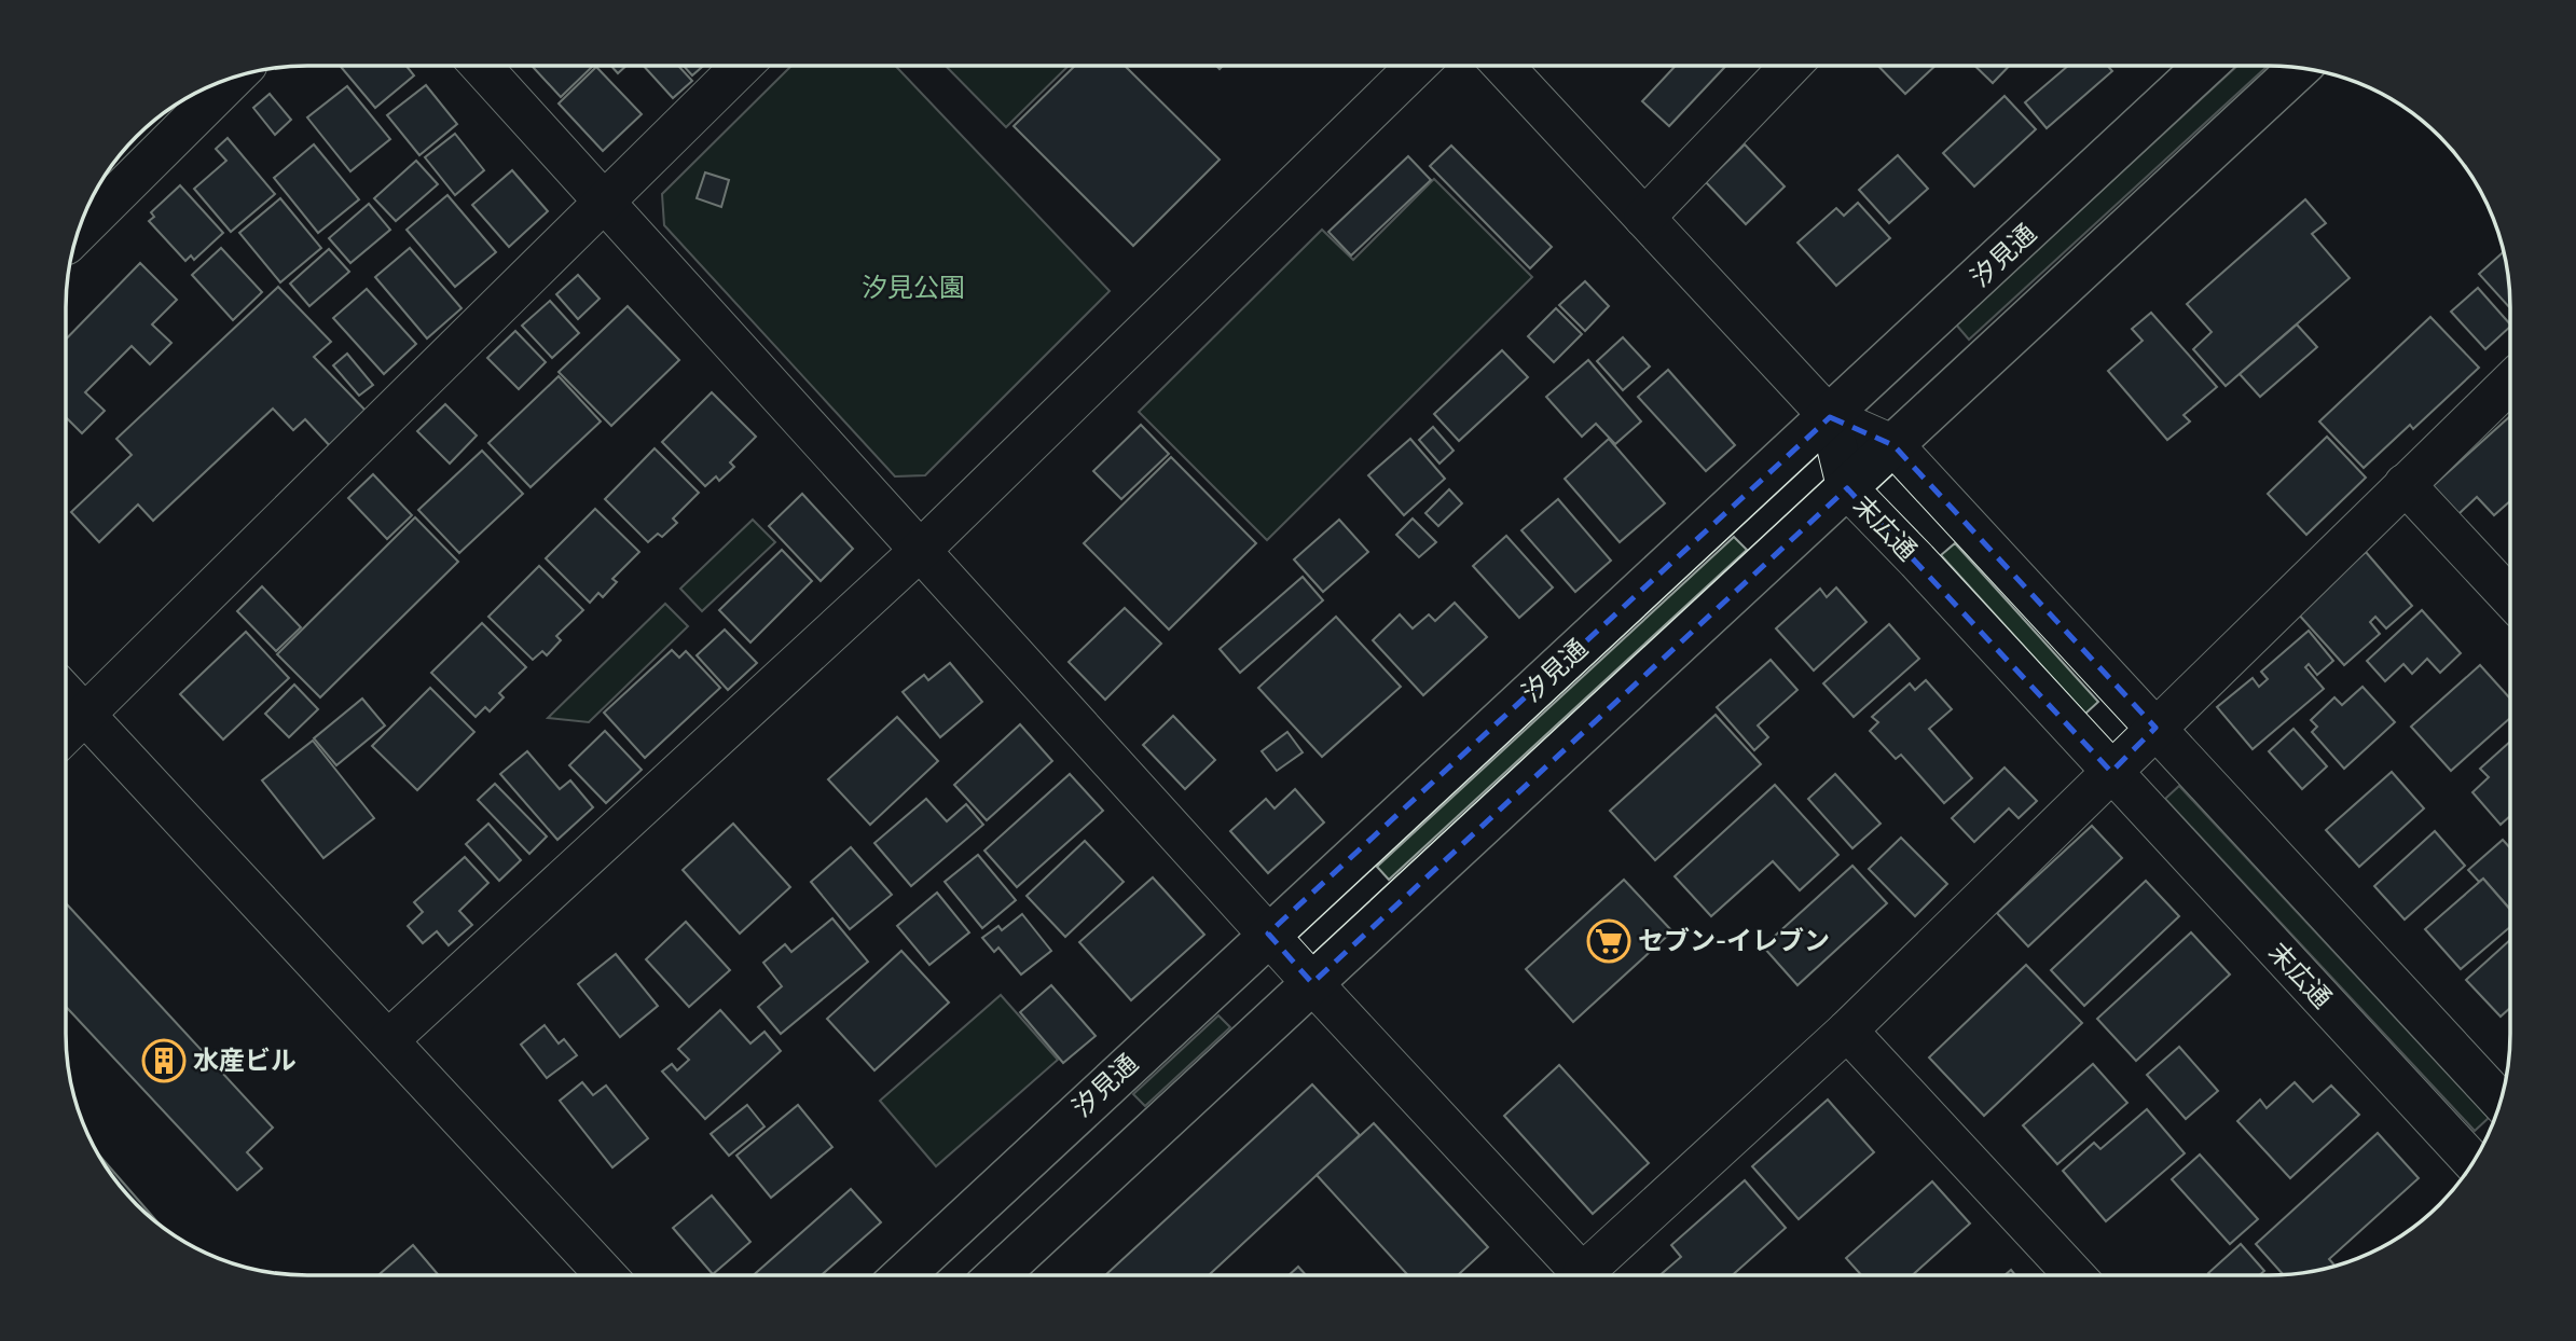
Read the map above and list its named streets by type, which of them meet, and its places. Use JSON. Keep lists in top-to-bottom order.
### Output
{
  "streets": {
    "street": ["汐見通", "末広通"]
  },
  "crossings": [
    ["汐見通", "末広通"]
  ],
  "parks": ["汐見公園"],
  "places": {
    "supermarket": ["セブン-イレブン"],
    "building": ["水産ビル"]
  }
}
